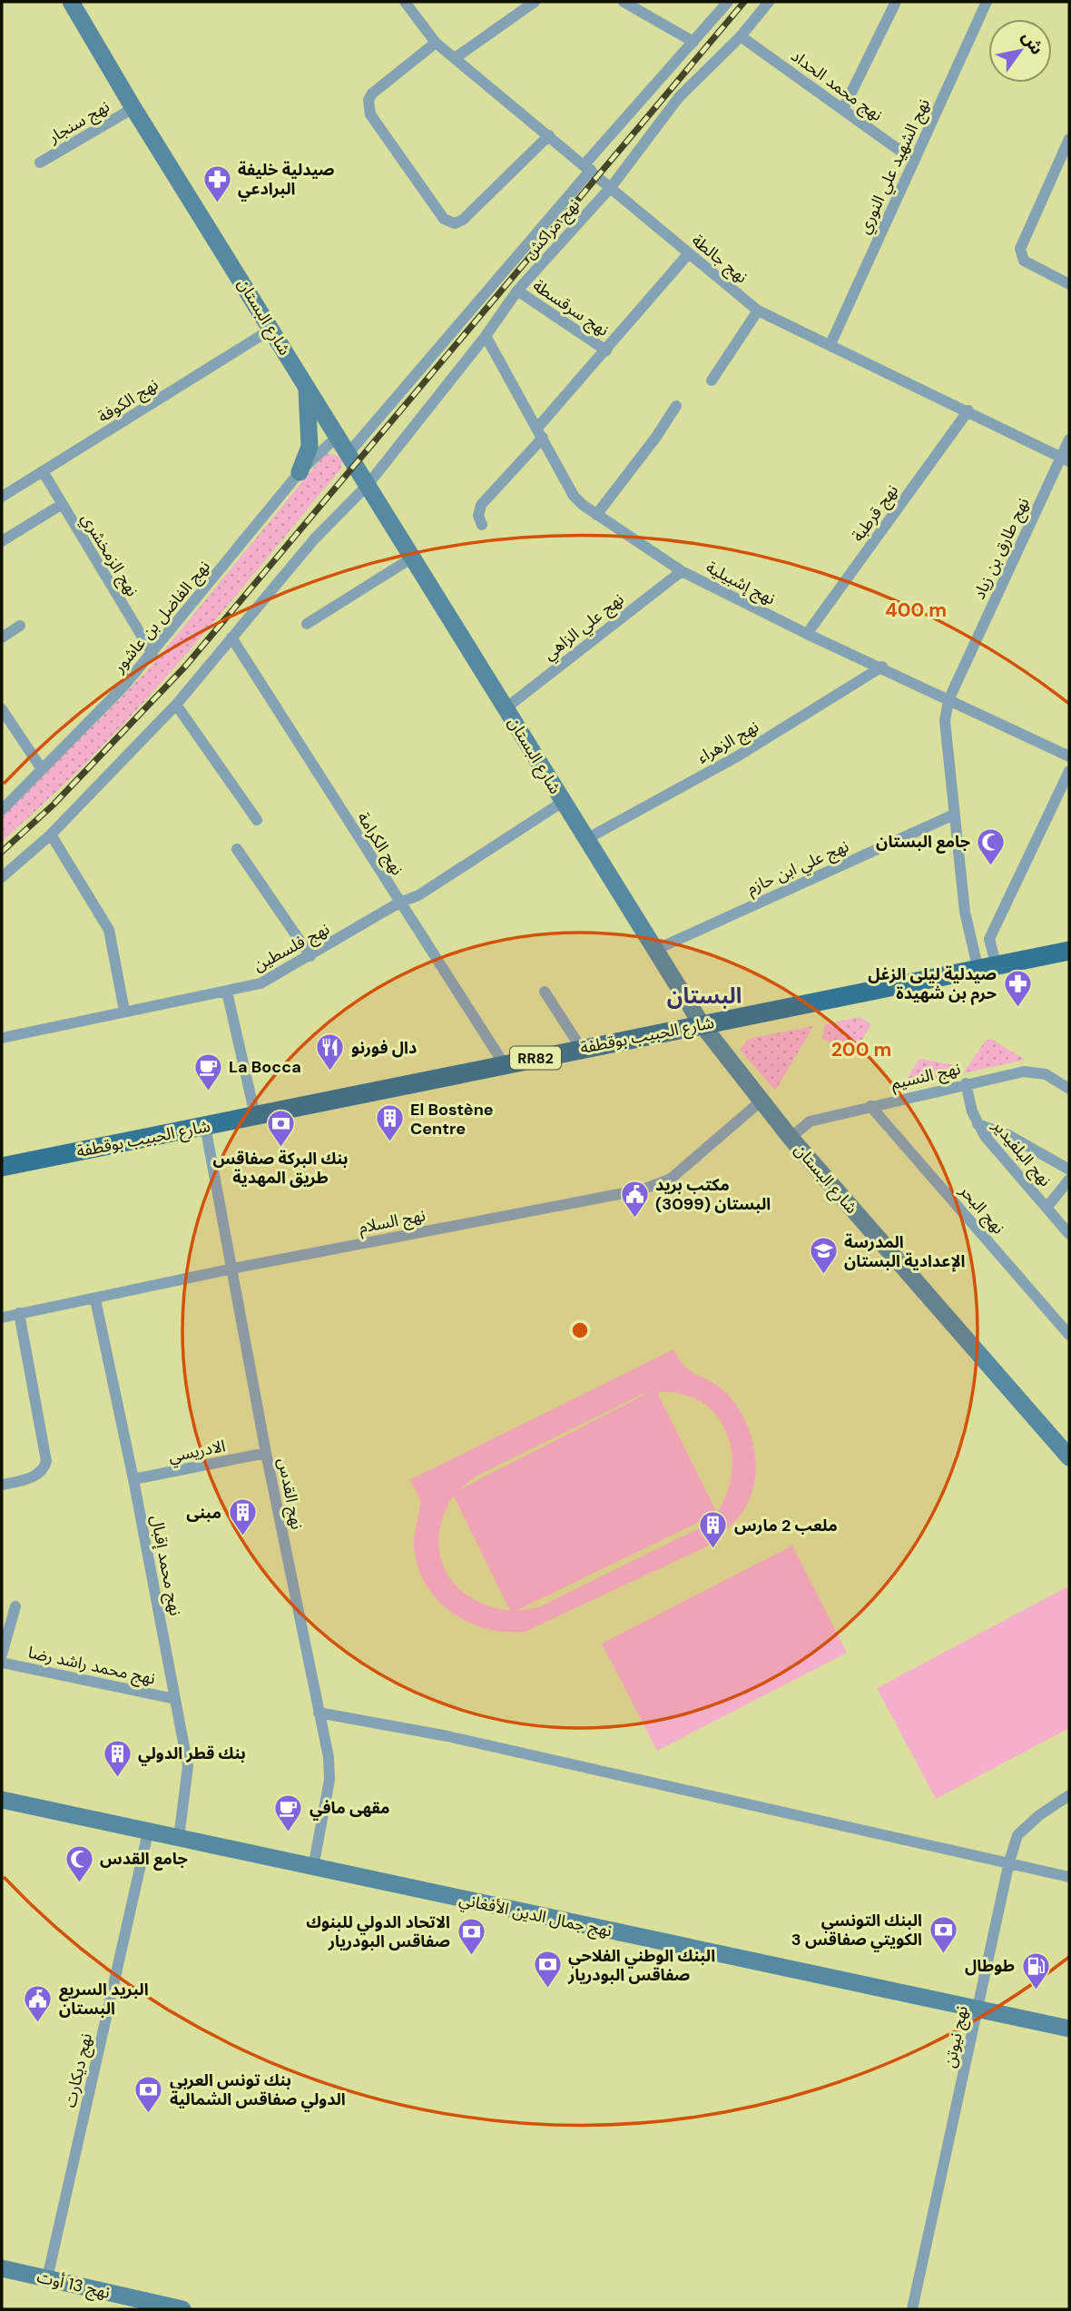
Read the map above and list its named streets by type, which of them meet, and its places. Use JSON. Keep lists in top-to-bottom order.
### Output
{
  "streets": {
    "main road": [
      "شارع البستان",
      "شارع الحبيب بوقطفة",
      "RR82",
      "نهج جمال الدين الأفغاني",
      "نهج 13 أوت"
    ],
    "street": [
      "نهج محمد الحداد",
      "نهج سنجار",
      "نهج الشهيد علي النوري",
      "نهج مراكش",
      "نهج جالطة",
      "نهج سرقسطة",
      "نهج الكوفة",
      "نهج قرطبة",
      "نهج طارق بن زياد",
      "نهج الزمخشري",
      "نهج إشبيلية",
      "نهج الفاضل بن عاشور",
      "نهج علي الزاهي",
      "نهج الزهراء",
      "نهج الكرامة",
      "نهج علي ابن حازم",
      "نهج فلسطين",
      "نهج النسيم",
      "نهج البلفيدير",
      "نهج البحر",
      "نهج السلام",
      "الادريسي",
      "نهج القدس",
      "نهج محمد إقبال",
      "نهج محمد راشد رضا",
      "نهج نيوتن",
      "نهج ديكارت"
    ]
  },
  "crossings": [
    ["نهج محمد الحداد", "نهج الشهيد علي النوري"],
    ["نهج محمد الحداد", "نهج مراكش"],
    ["نهج سنجار", "شارع البستان"],
    ["نهج الشهيد علي النوري", "نهج جالطة"],
    ["نهج مراكش", "نهج جالطة"],
    ["نهج مراكش", "نهج سرقسطة"],
    ["نهج مراكش", "شارع البستان"],
    ["نهج مراكش", "نهج إشبيلية"],
    ["نهج مراكش", "نهج الكرامة"],
    ["نهج جالطة", "نهج قرطبة"],
    ["نهج جالطة", "نهج طارق بن زياد"],
    ["شارع البستان", "نهج الكوفة"],
    ["شارع البستان", "نهج الفاضل بن عاشور"],
    ["شارع البستان", "نهج علي الزاهي"],
    ["شارع البستان", "نهج الزهراء"],
    ["شارع البستان", "نهج علي ابن حازم"],
    ["شارع البستان", "نهج فلسطين"],
    ["شارع البستان", "شارع الحبيب بوقطفة"],
    ["شارع البستان", "نهج النسيم"],
    ["شارع البستان", "نهج السلام"],
    ["نهج الكوفة", "نهج الزمخشري"],
    ["نهج قرطبة", "نهج إشبيلية"],
    ["نهج طارق بن زياد", "نهج إشبيلية"],
    ["نهج طارق بن زياد", "نهج علي ابن حازم"],
    ["نهج طارق بن زياد", "شارع الحبيب بوقطفة"],
    ["نهج الزمخشري", "نهج الفاضل بن عاشور"],
    ["نهج إشبيلية", "نهج علي الزاهي"],
    ["نهج إشبيلية", "نهج الزهراء"],
    ["نهج الكرامة", "نهج فلسطين"],
    ["نهج الكرامة", "شارع الحبيب بوقطفة"],
    ["شارع الحبيب بوقطفة", "نهج القدس"],
    ["نهج النسيم", "نهج البلفيدير"],
    ["نهج النسيم", "نهج البحر"],
    ["نهج السلام", "نهج القدس"],
    ["نهج السلام", "نهج محمد إقبال"],
    ["الادريسي", "نهج القدس"],
    ["الادريسي", "نهج محمد إقبال"],
    ["نهج القدس", "نهج جمال الدين الأفغاني"],
    ["نهج محمد إقبال", "نهج محمد راشد رضا"],
    ["نهج محمد إقبال", "نهج جمال الدين الأفغاني"],
    ["نهج جمال الدين الأفغاني", "نهج نيوتن"],
    ["نهج جمال الدين الأفغاني", "نهج ديكارت"],
    ["نهج ديكارت", "نهج 13 أوت"]
  ],
  "districts": ["البستان"],
  "places": {
    "pharmacy": ["صيدلية خليفة البرادعي", "صيدلية ليلى الزغل حرم بن شهيدة"],
    "mosque": ["جامع البستان", "جامع القدس"],
    "restaurant": ["دال فورنو"],
    "cafe": ["La Bocca", "مقهى مافي"],
    "building": [
      "El Bostène Centre",
      "مبنى",
      "ملعب 2 مارس",
      "بنك قطر الدولي"
    ],
    "bank": [
      "بنك البركة صفاقس طريق المهدية",
      "البنك التونسي الكويتي صفاقس 3",
      "الاتحاد الدولي للبنوك صفاقس البودريار",
      "البنك الوطني الفلاحي صفاقس البودريار",
      "بنك تونس العربي الدولي صفاقس الشمالية"
    ],
    "public building": ["مكتب بريد البستان (3099)", "البريد السريع البستان"],
    "school or university": ["المدرسة الإعدادية البستان"],
    "fuel station": ["طوطال"]
  },
  "north": "top right",
  "rings": ["400 m", "200 m"]
}
